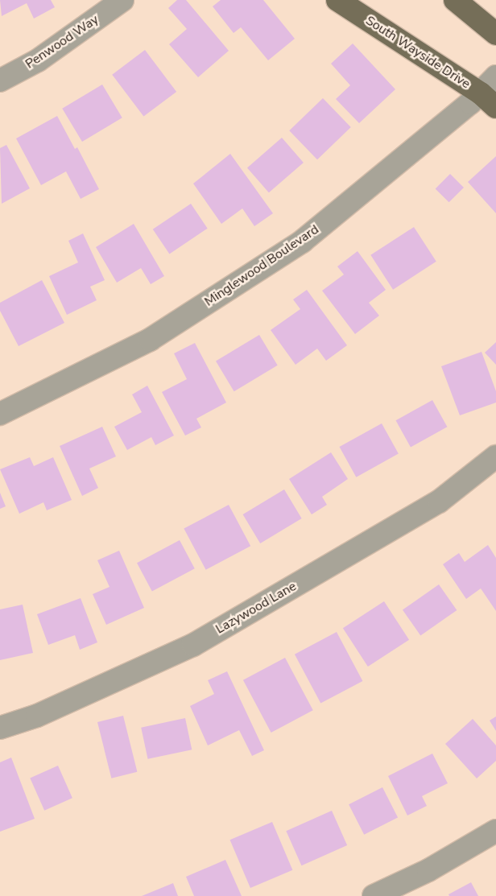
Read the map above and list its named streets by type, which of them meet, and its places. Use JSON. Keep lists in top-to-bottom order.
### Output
{
  "streets": {
    "main road": ["South Wayside Drive"],
    "street": ["Penwood Way", "Minglewood Boulevard", "Lazywood Lane"]
  },
  "crossings": [
    ["South Wayside Drive", "Minglewood Boulevard"]
  ]
}
